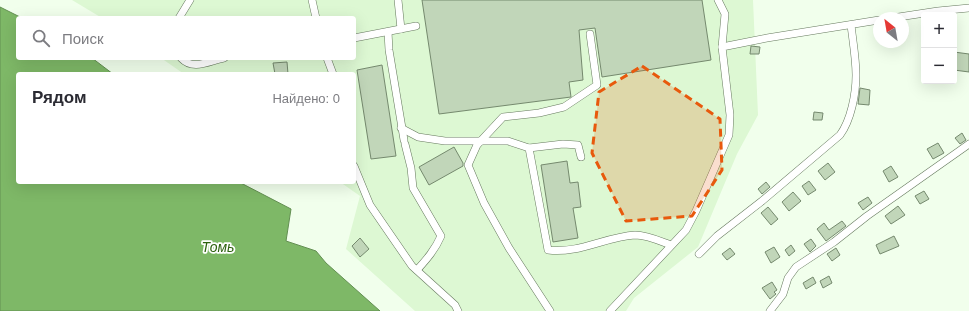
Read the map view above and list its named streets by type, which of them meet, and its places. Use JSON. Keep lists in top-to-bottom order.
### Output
{
  "water": ["Томь"],
  "north": "top left",
  "page": {
    "map_buttons": ["+", "−"],
    "search": "Поиск",
    "heading": ["Рядом", "Найдено: 0"]
  }
}
